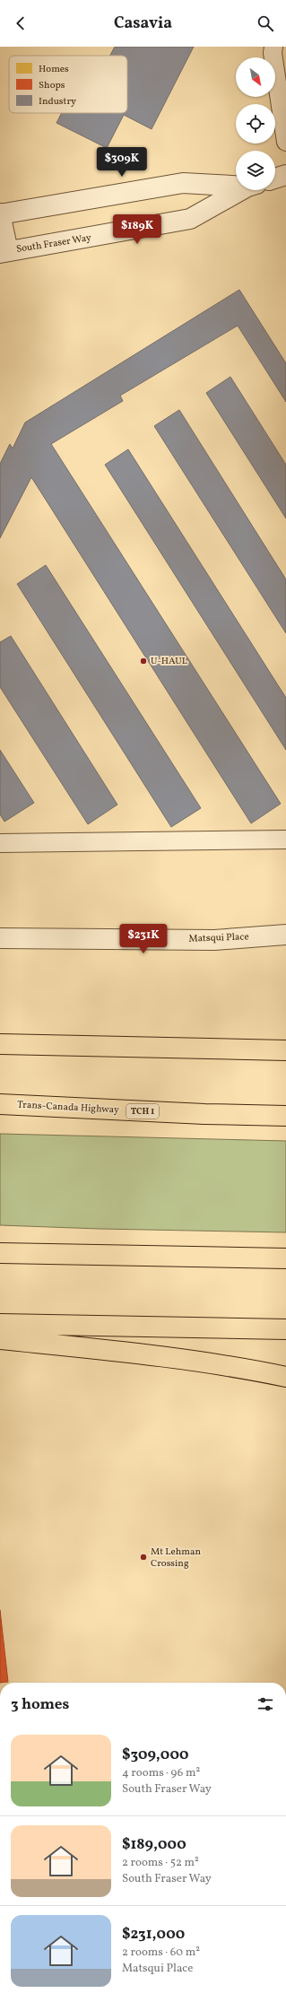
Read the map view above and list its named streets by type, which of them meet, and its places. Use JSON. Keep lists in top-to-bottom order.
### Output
{
  "streets": {
    "highway": ["Trans-Canada Highway", "TCH 1"],
    "street": ["South Fraser Way", "Matsqui Place"]
  },
  "places": ["U-HAUL", "Mt Lehman Crossing"],
  "legend": ["Homes", "Shops", "Industry"],
  "north": "bottom right",
  "page": {
    "header": "Casavia",
    "price": ["$309K", "$189K", "$231K"],
    "heading": "3 homes",
    "list": [
      {
        "name": "$309,000",
        "note": "4 rooms · 96 m² · South Fraser Way"
      },
      {
        "name": "$189,000",
        "note": "2 rooms · 52 m² · South Fraser Way"
      },
      {
        "name": "$231,000",
        "note": "2 rooms · 60 m² · Matsqui Place"
      }
    ]
  }
}
